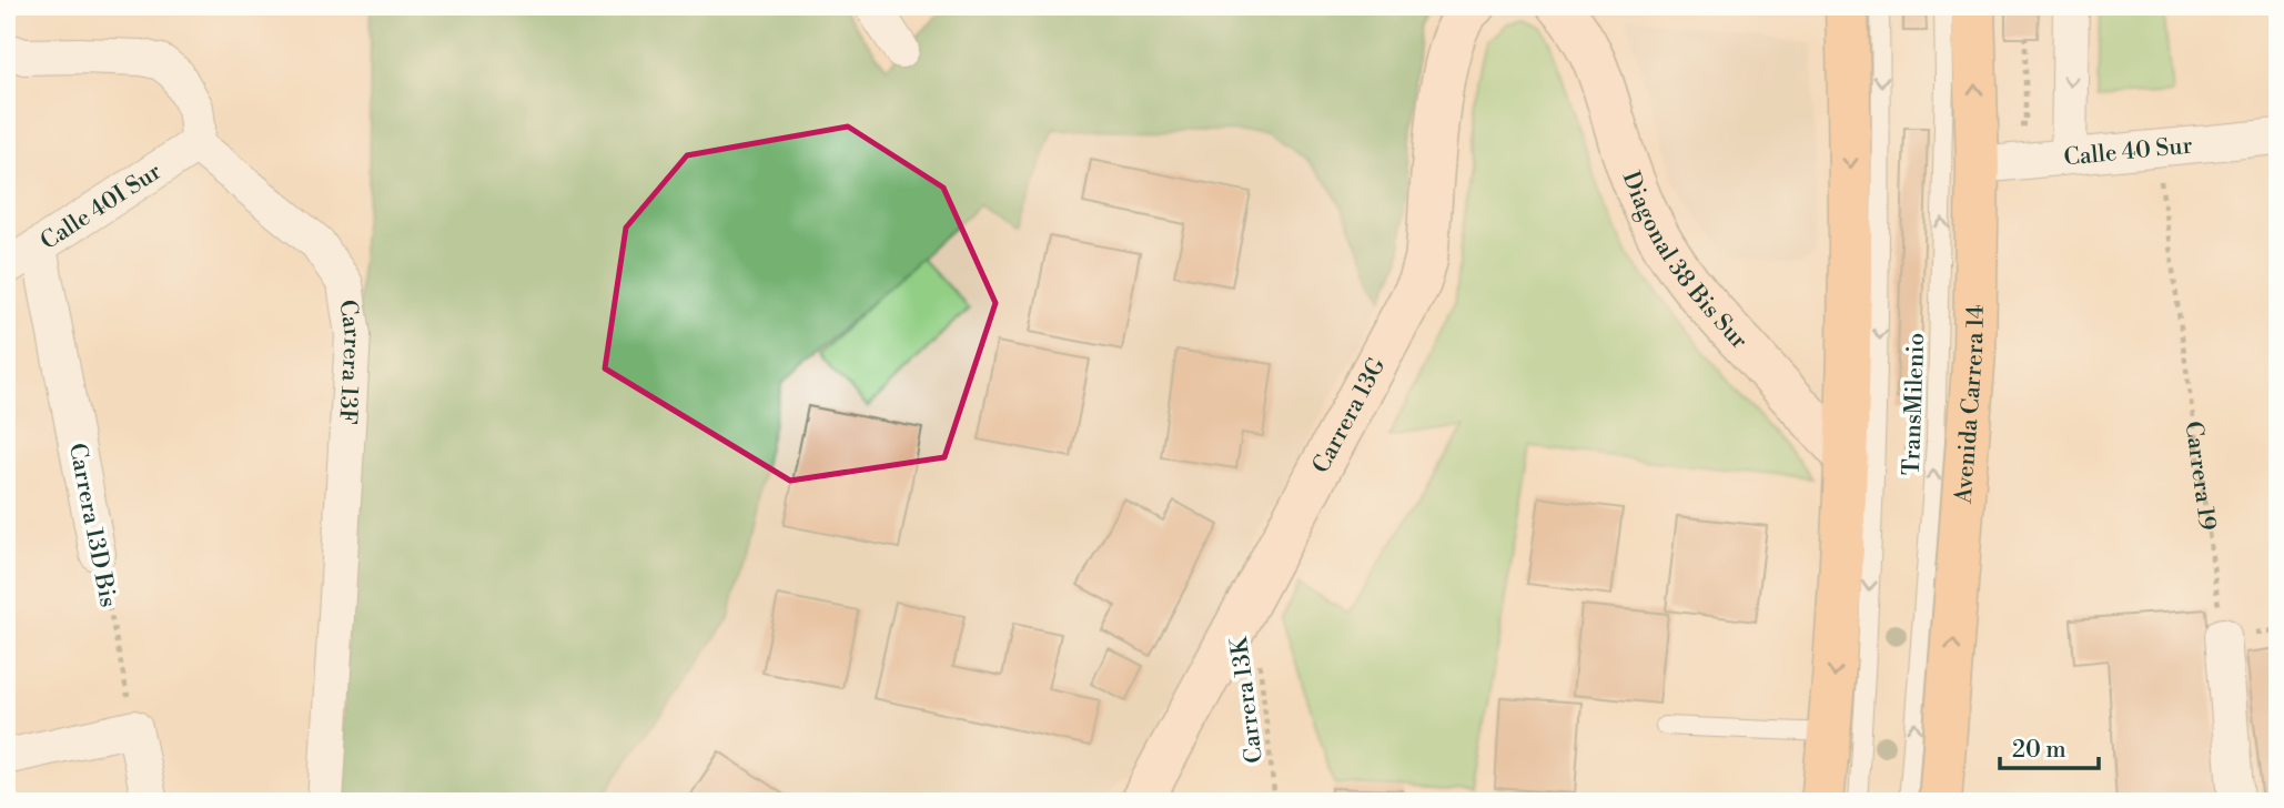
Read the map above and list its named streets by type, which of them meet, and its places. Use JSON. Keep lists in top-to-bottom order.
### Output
{
  "streets": {
    "main road": ["Avenida Carrera 14"],
    "street": [
      "Calle 40 Sur",
      "Calle 40I Sur",
      "Diagonal 38 Bis Sur",
      "Carrera 13F",
      "Carrera 13G",
      "Carrera 13D Bis"
    ],
    "lane": ["TransMilenio"],
    "path": ["Carrera 19", "Carrera 13K"]
  },
  "crossings": [
    ["Calle 40 Sur", "Avenida Carrera 14"],
    ["Calle 40 Sur", "Carrera 19"],
    ["Calle 40I Sur", "Carrera 13F"],
    ["Calle 40I Sur", "Carrera 13D Bis"]
  ],
  "scale_bar": "20 m"
}
